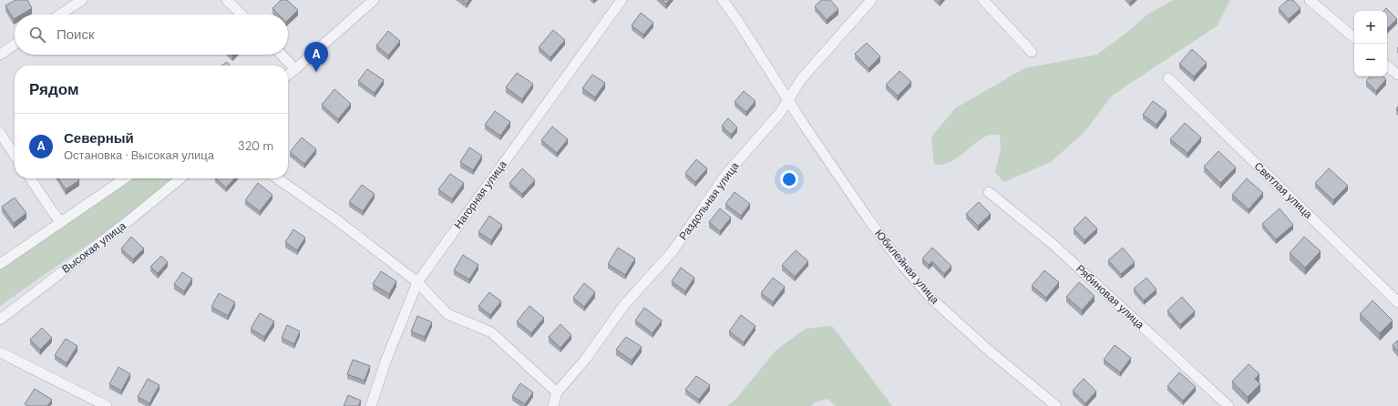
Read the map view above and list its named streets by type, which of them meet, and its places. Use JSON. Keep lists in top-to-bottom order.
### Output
{
  "streets": {
    "street": [
      "Светлая улица",
      "Нагорная улица",
      "Раздольная улица",
      "Высокая улица",
      "Юбилейная улица",
      "Рябиновая улица"
    ]
  },
  "crossings": [
    ["Раздольная улица", "Юбилейная улица"]
  ],
  "page": {
    "map_buttons": ["+", "−"],
    "search": "Поиск",
    "pins": "A",
    "heading": "Рядом",
    "list": [
      {
        "mark": "A",
        "name": "Северный",
        "note": "Остановка · Высокая улица",
        "value": "320 m"
      }
    ]
  }
}
